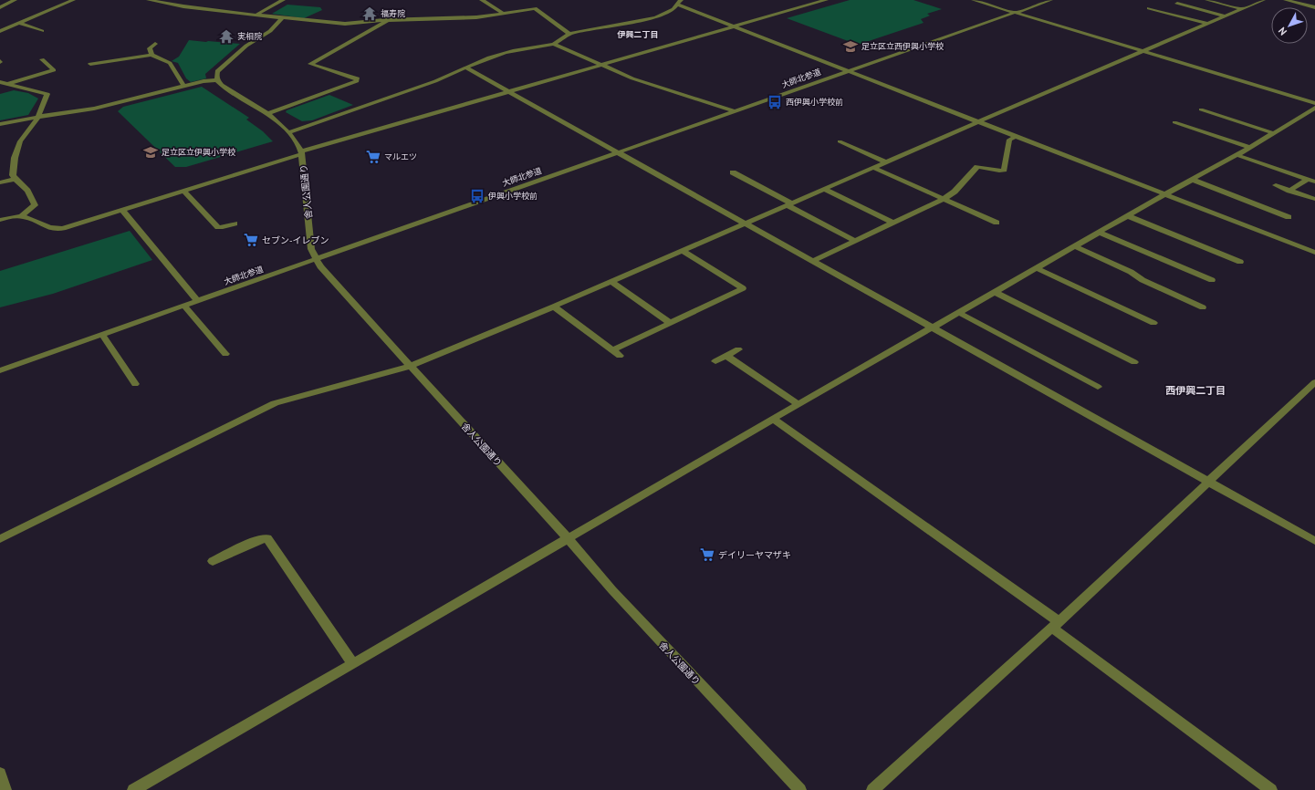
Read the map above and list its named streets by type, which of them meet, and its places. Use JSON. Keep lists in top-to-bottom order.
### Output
{
  "streets": {
    "street": ["大師北参道", "舎人公園通り"]
  },
  "crossings": [
    ["大師北参道", "舎人公園通り"]
  ],
  "districts": ["伊興二丁目", "西伊興二丁目"],
  "places": {
    "temple": ["福寿院", "実相院"],
    "school or university": ["足立区立西伊興小学校", "足立区立伊興小学校"],
    "bus stop": ["西伊興小学校前", "伊興小学校前"],
    "supermarket": ["マルエツ", "セブン-イレブン", "デイリーヤマザキ"]
  },
  "north": "bottom left"
}
